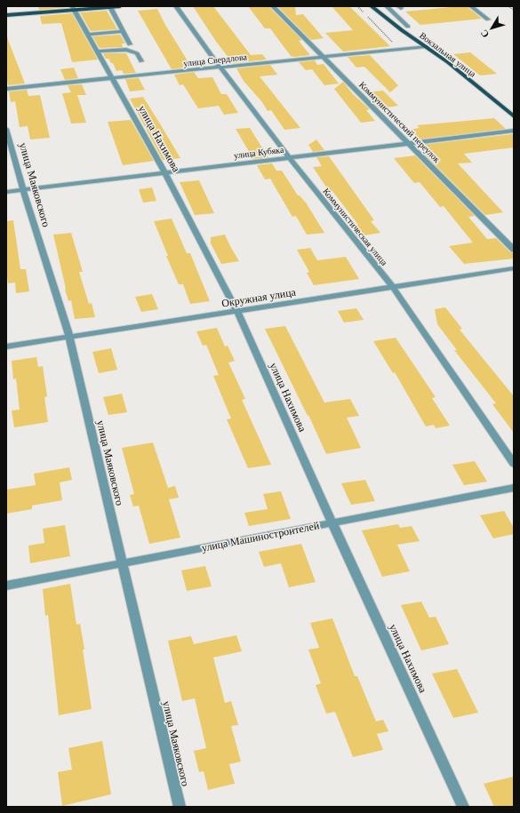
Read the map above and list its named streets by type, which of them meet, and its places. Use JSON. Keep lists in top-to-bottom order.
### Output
{
  "streets": {
    "main road": ["Вокзальная улица"],
    "street": [
      "улица Свердлова",
      "Коммунистический переулок",
      "улица Нахимова",
      "улица Кубяка",
      "улица Маяковского",
      "Коммунистическая улица",
      "Окружная улица",
      "улица Машиностроителей"
    ]
  },
  "crossings": [
    ["Вокзальная улица", "улица Свердлова"],
    ["улица Свердлова", "Коммунистический переулок"],
    ["улица Свердлова", "улица Нахимова"],
    ["улица Свердлова", "Коммунистическая улица"],
    ["Коммунистический переулок", "улица Кубяка"],
    ["улица Нахимова", "улица Кубяка"],
    ["улица Нахимова", "Окружная улица"],
    ["улица Нахимова", "улица Машиностроителей"],
    ["улица Кубяка", "улица Маяковского"],
    ["улица Кубяка", "Коммунистическая улица"],
    ["улица Маяковского", "Окружная улица"],
    ["улица Маяковского", "улица Машиностроителей"],
    ["Коммунистическая улица", "Окружная улица"]
  ],
  "north": "bottom left"
}
